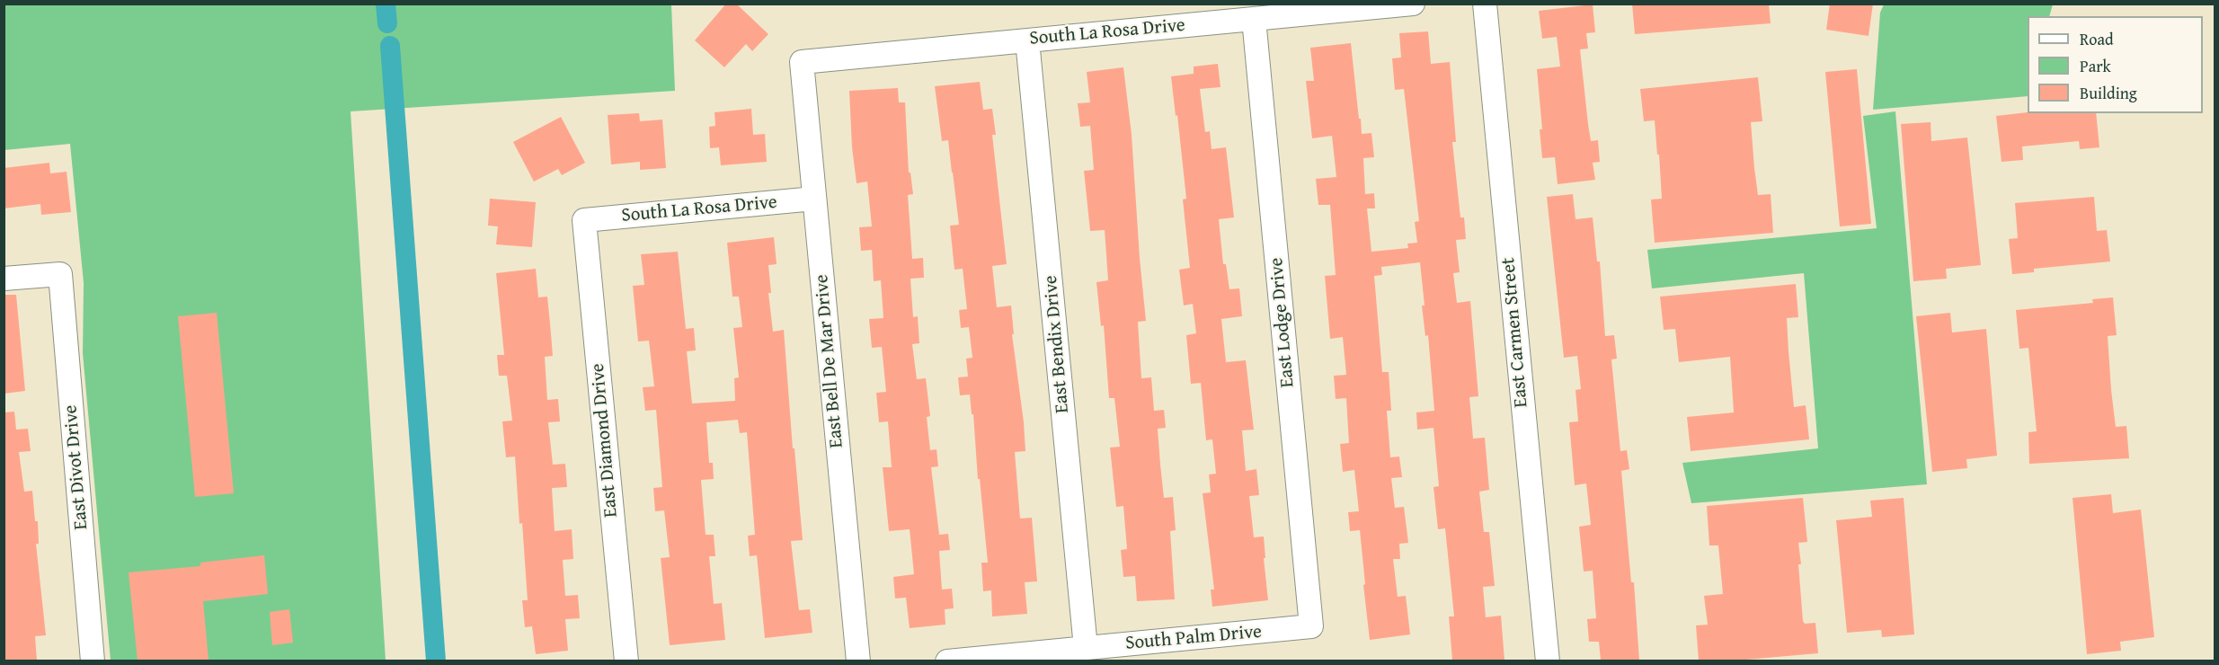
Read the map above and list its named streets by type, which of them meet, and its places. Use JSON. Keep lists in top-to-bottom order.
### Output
{
  "streets": {
    "street": [
      "South La Rosa Drive",
      "East Lodge Drive",
      "East Carmen Street",
      "East Bendix Drive",
      "East Bell De Mar Drive",
      "East Diamond Drive",
      "East Divot Drive",
      "South Palm Drive"
    ]
  },
  "crossings": [
    ["South La Rosa Drive", "East Lodge Drive"],
    ["South La Rosa Drive", "East Bendix Drive"],
    ["South La Rosa Drive", "East Bell De Mar Drive"],
    ["South La Rosa Drive", "East Diamond Drive"],
    ["East Lodge Drive", "South Palm Drive"],
    ["East Bendix Drive", "South Palm Drive"]
  ],
  "legend": ["Road", "Park", "Building"]
}
